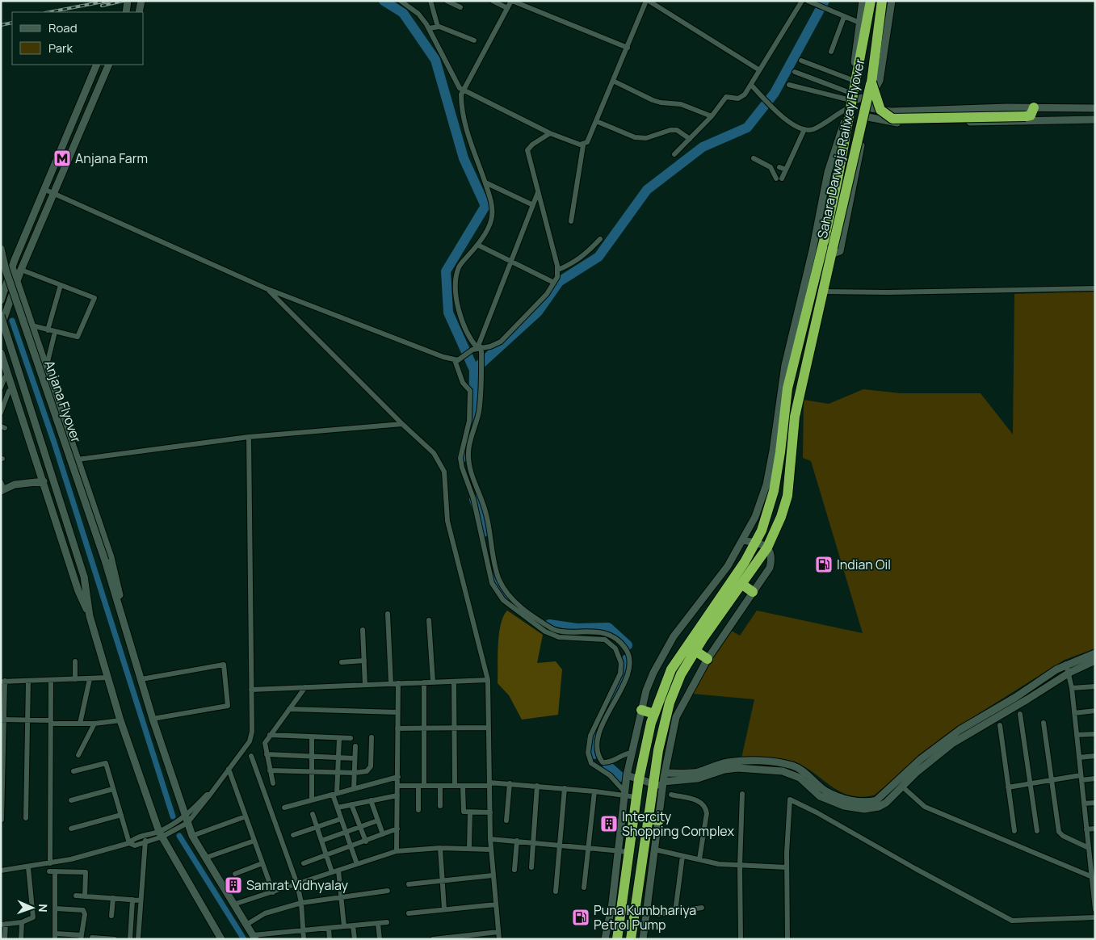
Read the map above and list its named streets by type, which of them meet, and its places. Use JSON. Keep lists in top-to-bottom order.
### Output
{
  "streets": {
    "highway": ["Sahara Darwaja Railway Flyover"],
    "street": ["Anjana Flyover"]
  },
  "places": {
    "metro station": ["Anjana Farm"],
    "fuel station": ["Indian Oil", "Puna Kumbhariya Petrol Pump"],
    "building": ["Intercity Shopping Complex", "Samrat Vidhyalay"]
  },
  "legend": ["Road", "Park"],
  "north": "right"
}
